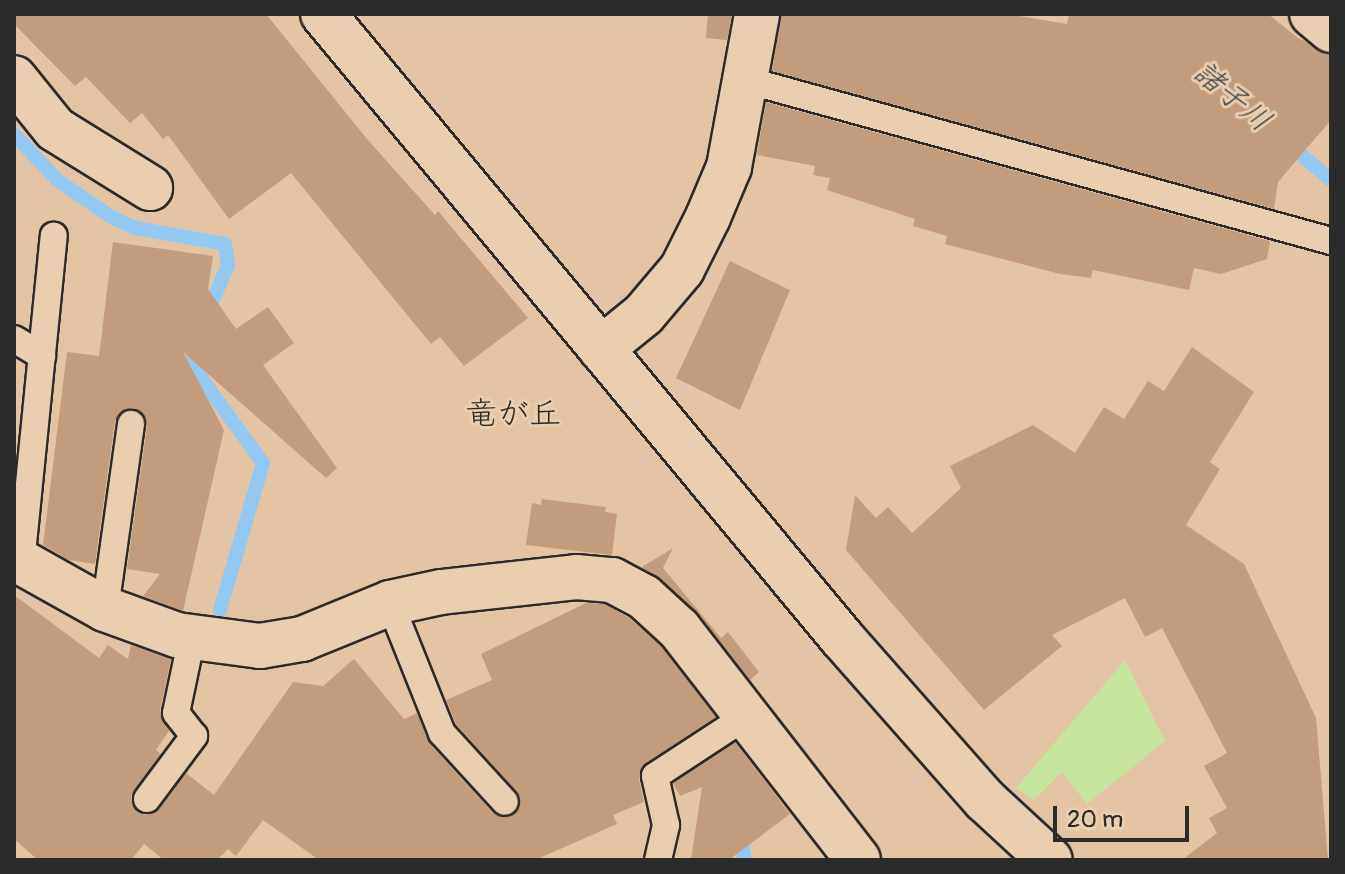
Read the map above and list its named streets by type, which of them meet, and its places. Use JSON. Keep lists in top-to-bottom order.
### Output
{
  "districts": ["竜が丘"],
  "water": ["諸子川"],
  "scale_bar": "20 m"
}
